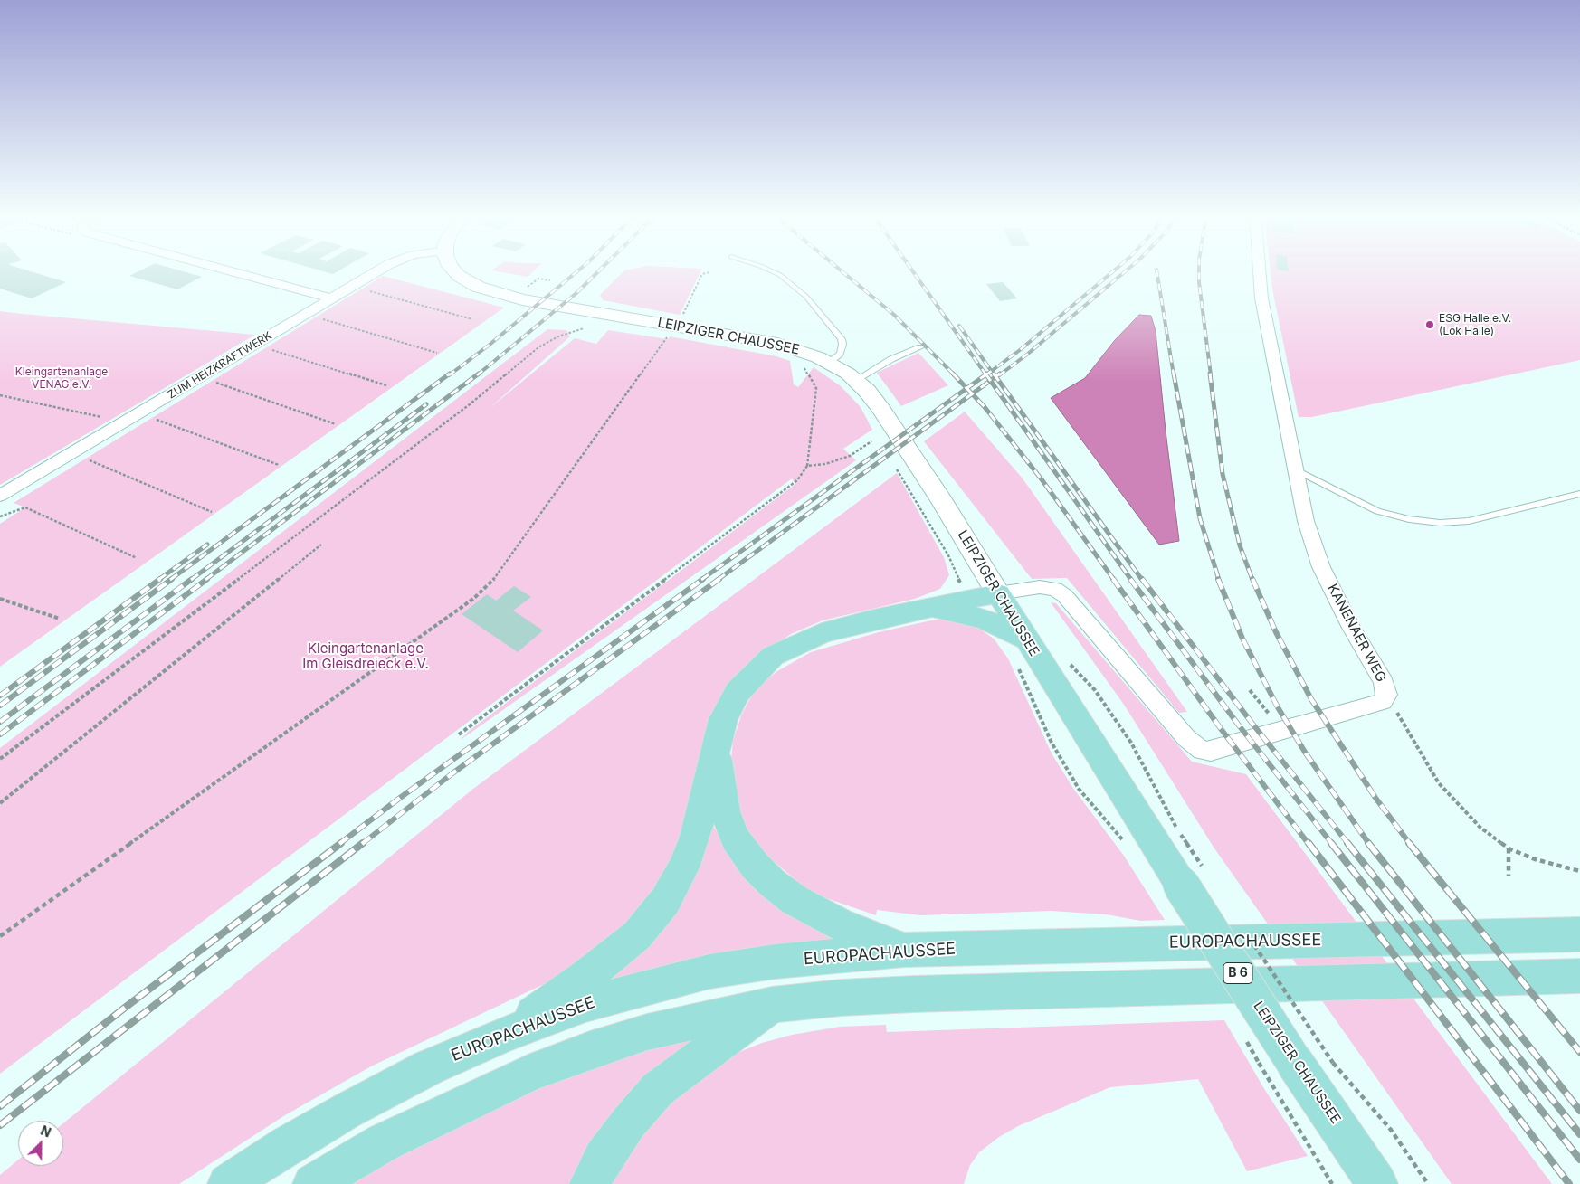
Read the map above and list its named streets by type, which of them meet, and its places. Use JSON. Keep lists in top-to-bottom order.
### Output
{
  "streets": {
    "main road": ["LEIPZIGER CHAUSSEE", "EUROPACHAUSSEE", "B 6"],
    "street": ["ZUM HEIZKRAFTWERK", "KANENAER WEG"]
  },
  "crossings": [
    ["LEIPZIGER CHAUSSEE", "KANENAER WEG"]
  ],
  "parks": ["Kleingartenanlage VENAG e.V.", "Kleingartenanlage Im Gleisdreieck e.V."],
  "places": ["ESG Halle e.V. (Lok Halle)"],
  "north": "top right"
}
